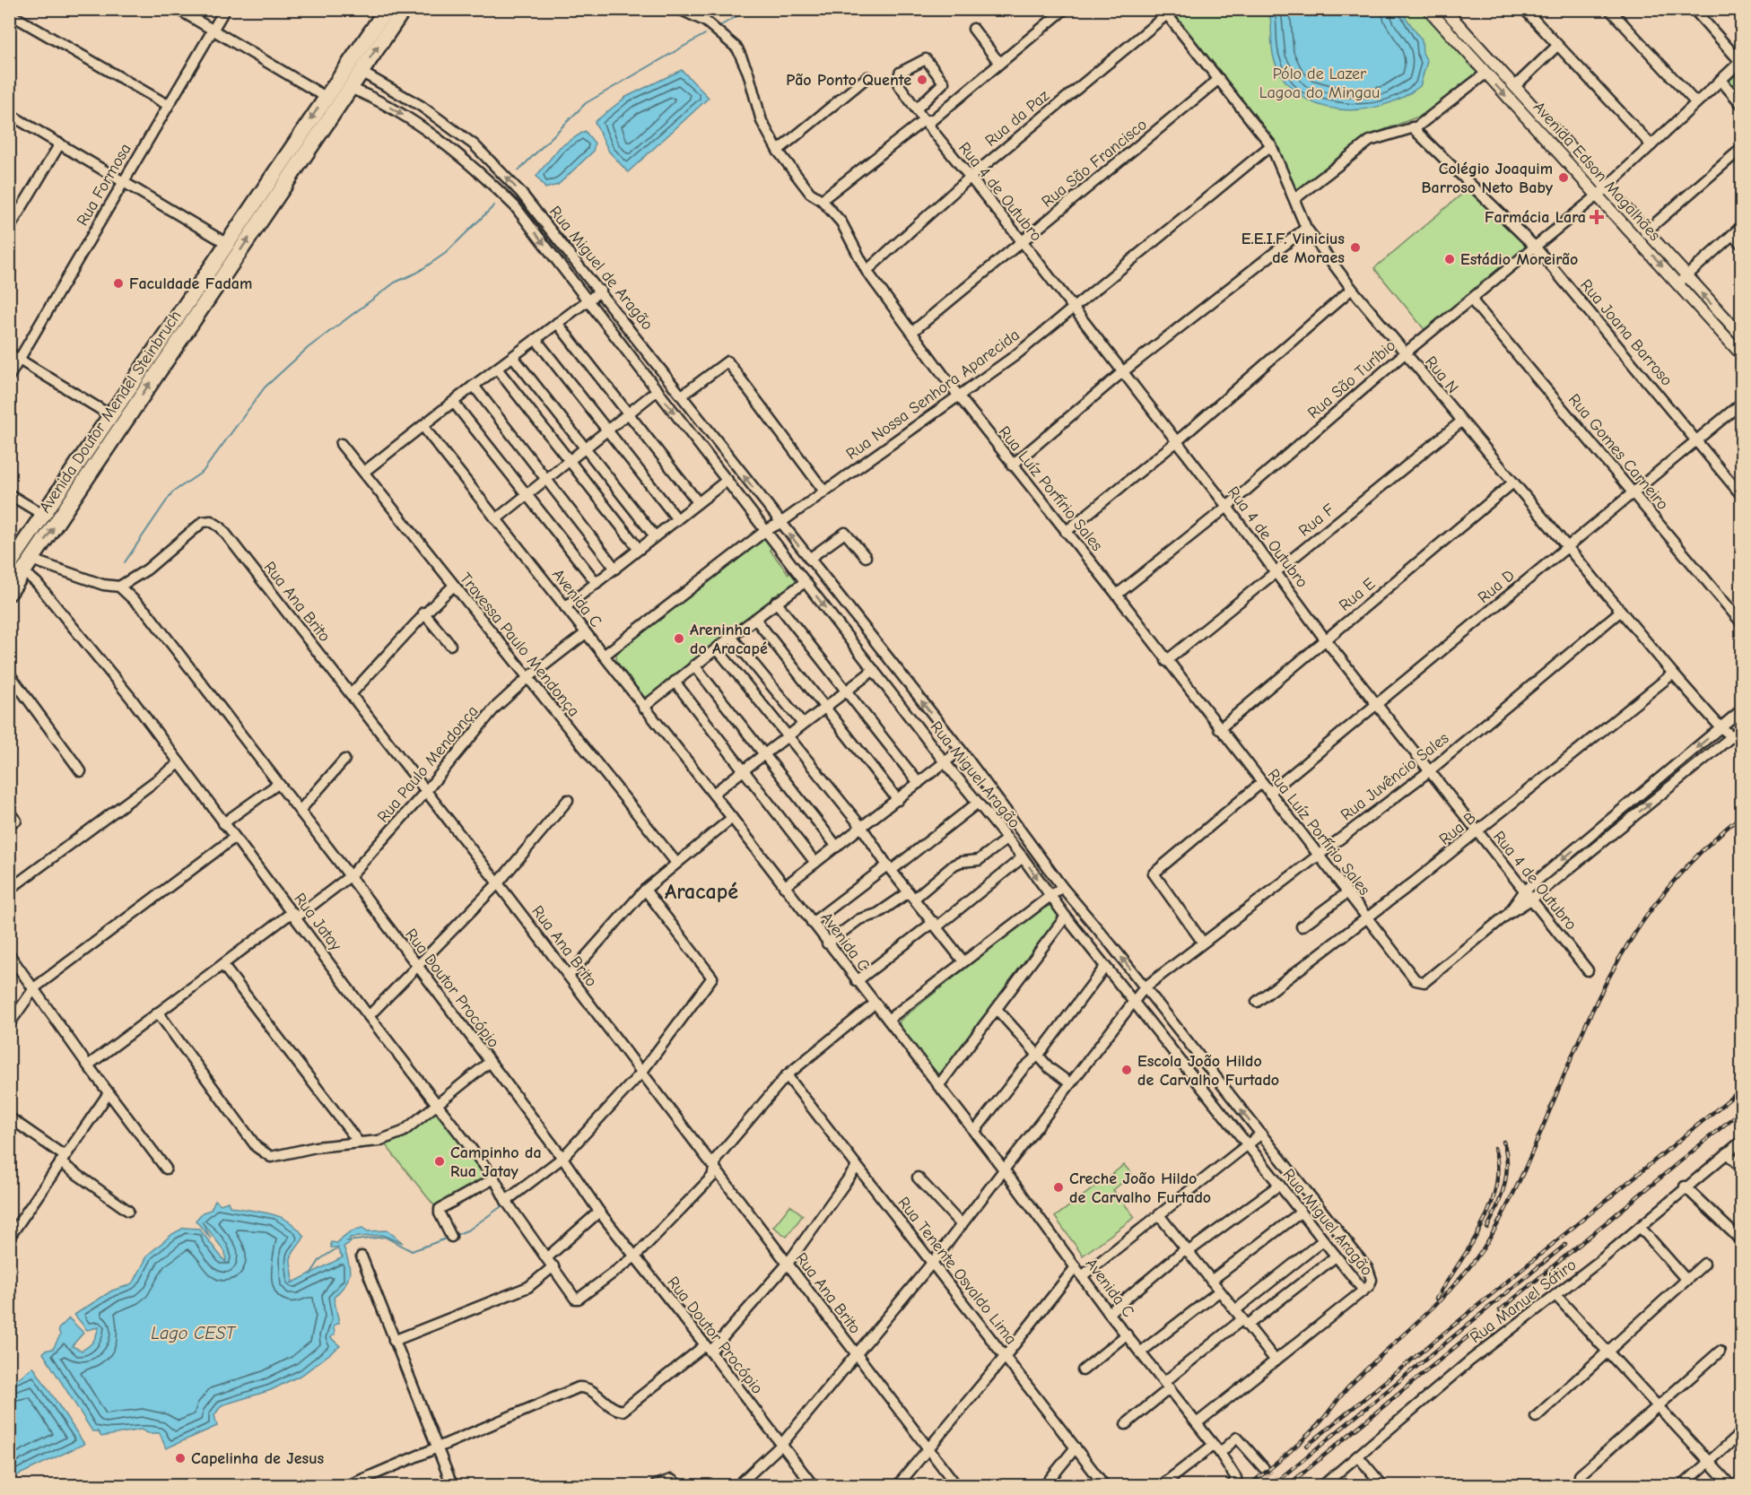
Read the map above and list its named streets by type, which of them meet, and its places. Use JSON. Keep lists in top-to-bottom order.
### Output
{
  "streets": {
    "highway": ["Avenida Doutor Mendel Steinbruch"],
    "street": [
      "Rua da Paz",
      "Rua São Francisco",
      "Avenida Edson Magalhães",
      "Rua Formosa",
      "Rua 4 de Outubro",
      "Rua Miguel de Aragão",
      "Rua Joana Barroso",
      "Rua N",
      "Rua São Turíbio",
      "Rua Nossa Senhora Aparecida",
      "Rua Gomes Carneiro",
      "Rua Luíz Porfírio Sales",
      "Rua F",
      "Rua D",
      "Rua E",
      "Avenida C",
      "Rua Ana Brito",
      "Travessa Paulo Mendonça",
      "Rua Paulo Mendonça",
      "Rua Miguel Aragão",
      "Rua Juvêncio Sales",
      "Rua B",
      "Rua Jatay",
      "Rua Doutor Procópio",
      "Rua Tenente Osvaldo Lima",
      "Rua Manuel Sátiro"
    ]
  },
  "crossings": [
    ["Rua da Paz", "Rua 4 de Outubro"],
    ["Rua da Paz", "Rua N"],
    ["Rua da Paz", "Rua Luíz Porfírio Sales"],
    ["Rua São Francisco", "Rua 4 de Outubro"],
    ["Rua São Francisco", "Rua N"],
    ["Rua São Francisco", "Rua Luíz Porfírio Sales"],
    ["Avenida Edson Magalhães", "Rua São Turíbio"],
    ["Rua 4 de Outubro", "Rua São Turíbio"],
    ["Rua 4 de Outubro", "Rua Nossa Senhora Aparecida"],
    ["Rua 4 de Outubro", "Rua F"],
    ["Rua 4 de Outubro", "Rua D"],
    ["Rua 4 de Outubro", "Rua E"],
    ["Rua 4 de Outubro", "Rua Juvêncio Sales"],
    ["Rua 4 de Outubro", "Rua B"],
    ["Rua Miguel de Aragão", "Rua Nossa Senhora Aparecida"],
    ["Rua Miguel de Aragão", "Avenida Doutor Mendel Steinbruch"],
    ["Rua Miguel de Aragão", "Rua Miguel Aragão"],
    ["Rua Joana Barroso", "Rua São Turíbio"],
    ["Rua Joana Barroso", "Rua D"],
    ["Rua N", "Rua São Turíbio"],
    ["Rua N", "Rua Nossa Senhora Aparecida"],
    ["Rua N", "Rua F"],
    ["Rua N", "Rua D"],
    ["Rua N", "Rua E"],
    ["Rua N", "Rua Juvêncio Sales"],
    ["Rua N", "Rua B"],
    ["Rua São Turíbio", "Rua Gomes Carneiro"],
    ["Rua São Turíbio", "Rua Luíz Porfírio Sales"],
    ["Rua Nossa Senhora Aparecida", "Rua Luíz Porfírio Sales"],
    ["Rua Nossa Senhora Aparecida", "Avenida C"],
    ["Rua Nossa Senhora Aparecida", "Rua Miguel Aragão"],
    ["Avenida Doutor Mendel Steinbruch", "Rua Jatay"],
    ["Rua Gomes Carneiro", "Rua D"],
    ["Rua Luíz Porfírio Sales", "Rua F"],
    ["Rua Luíz Porfírio Sales", "Rua D"],
    ["Rua Luíz Porfírio Sales", "Rua E"],
    ["Rua Luíz Porfírio Sales", "Rua Juvêncio Sales"],
    ["Rua Luíz Porfírio Sales", "Rua B"],
    ["Avenida C", "Rua Paulo Mendonça"],
    ["Avenida C", "Rua Juvêncio Sales"],
    ["Rua Ana Brito", "Rua Paulo Mendonça"],
    ["Rua Ana Brito", "Rua Juvêncio Sales"],
    ["Rua Ana Brito", "Rua Doutor Procópio"],
    ["Travessa Paulo Mendonça", "Rua Paulo Mendonça"],
    ["Rua Paulo Mendonça", "Rua Jatay"],
    ["Rua Paulo Mendonça", "Rua Doutor Procópio"],
    ["Rua Miguel Aragão", "Rua Juvêncio Sales"],
    ["Rua Juvêncio Sales", "Rua Doutor Procópio"],
    ["Rua Juvêncio Sales", "Rua Tenente Osvaldo Lima"],
    ["Rua Jatay", "Rua Doutor Procópio"]
  ],
  "districts": ["Aracapé"],
  "water": ["Lago CEST"],
  "parks": ["Pólo de Lazer Lagoa do Mingau"],
  "places": {
    "other": [
      "Pão Ponto Quente",
      "Colégio Joaquim Barroso Neto Baby",
      "E.E.I.F. Vinicius de Moraes",
      "Estádio Moreirão",
      "Faculdade Fadam",
      "Areninha do Aracapé",
      "Escola João Hildo de Carvalho Furtado",
      "Campinho da Rua Jatay",
      "Creche João Hildo de Carvalho Furtado",
      "Capelinha de Jesus"
    ],
    "health": ["Farmácia Lara"]
  }
}
